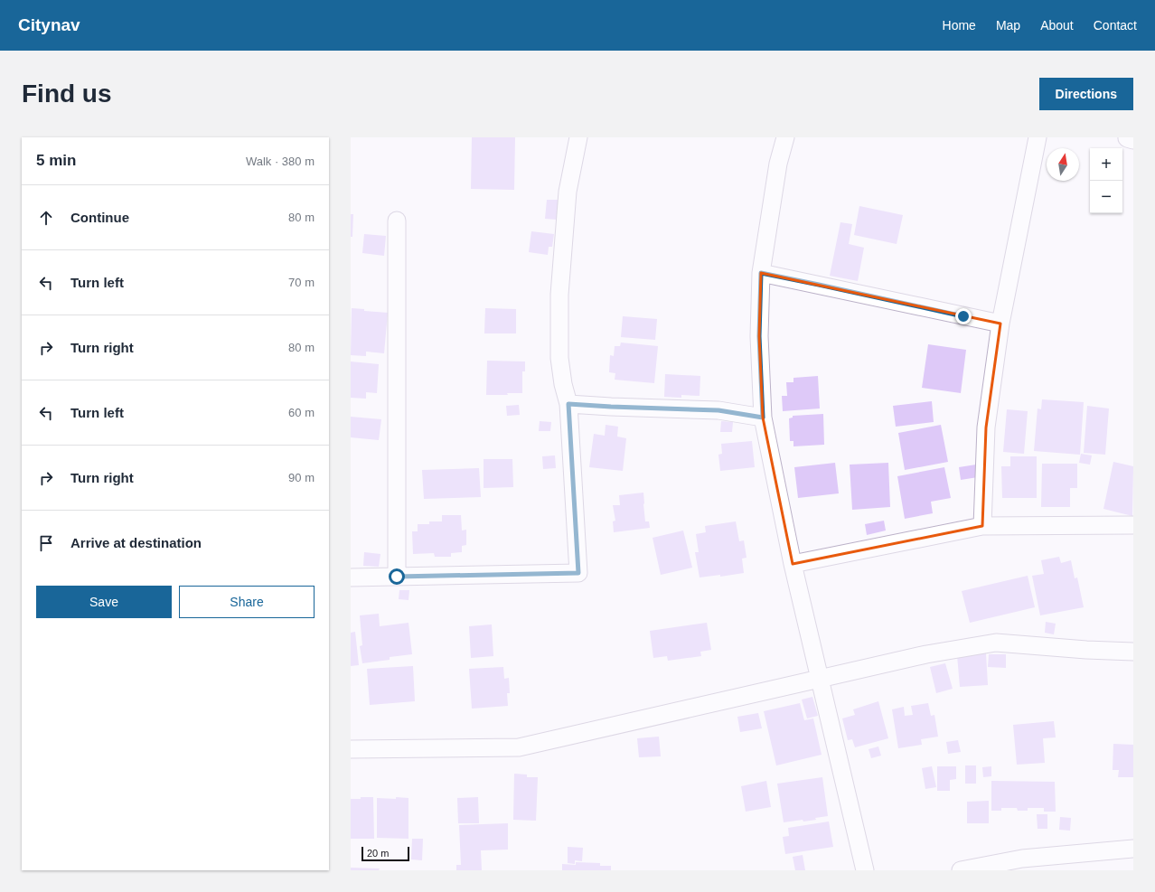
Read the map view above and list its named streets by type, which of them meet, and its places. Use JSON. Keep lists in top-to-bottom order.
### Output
{
  "scale_bar": "20 m",
  "north": "top",
  "page": {
    "header": "Citynav",
    "nav": [
      "Home",
      "Map",
      "About",
      "Contact"
    ],
    "buttons": [
      "Directions",
      ["Save", "Share"]
    ],
    "title": "Find us",
    "heading": ["5 min", "Walk · 380 m"],
    "map_buttons": ["+", "−"],
    "list": [
      ["Continue", "80 m"],
      ["Turn left", "70 m"],
      ["Turn right", "80 m"],
      ["Turn left", "60 m"],
      ["Turn right", "90 m"],
      "Arrive at destination"
    ],
    "scale": "20 m"
  }
}
